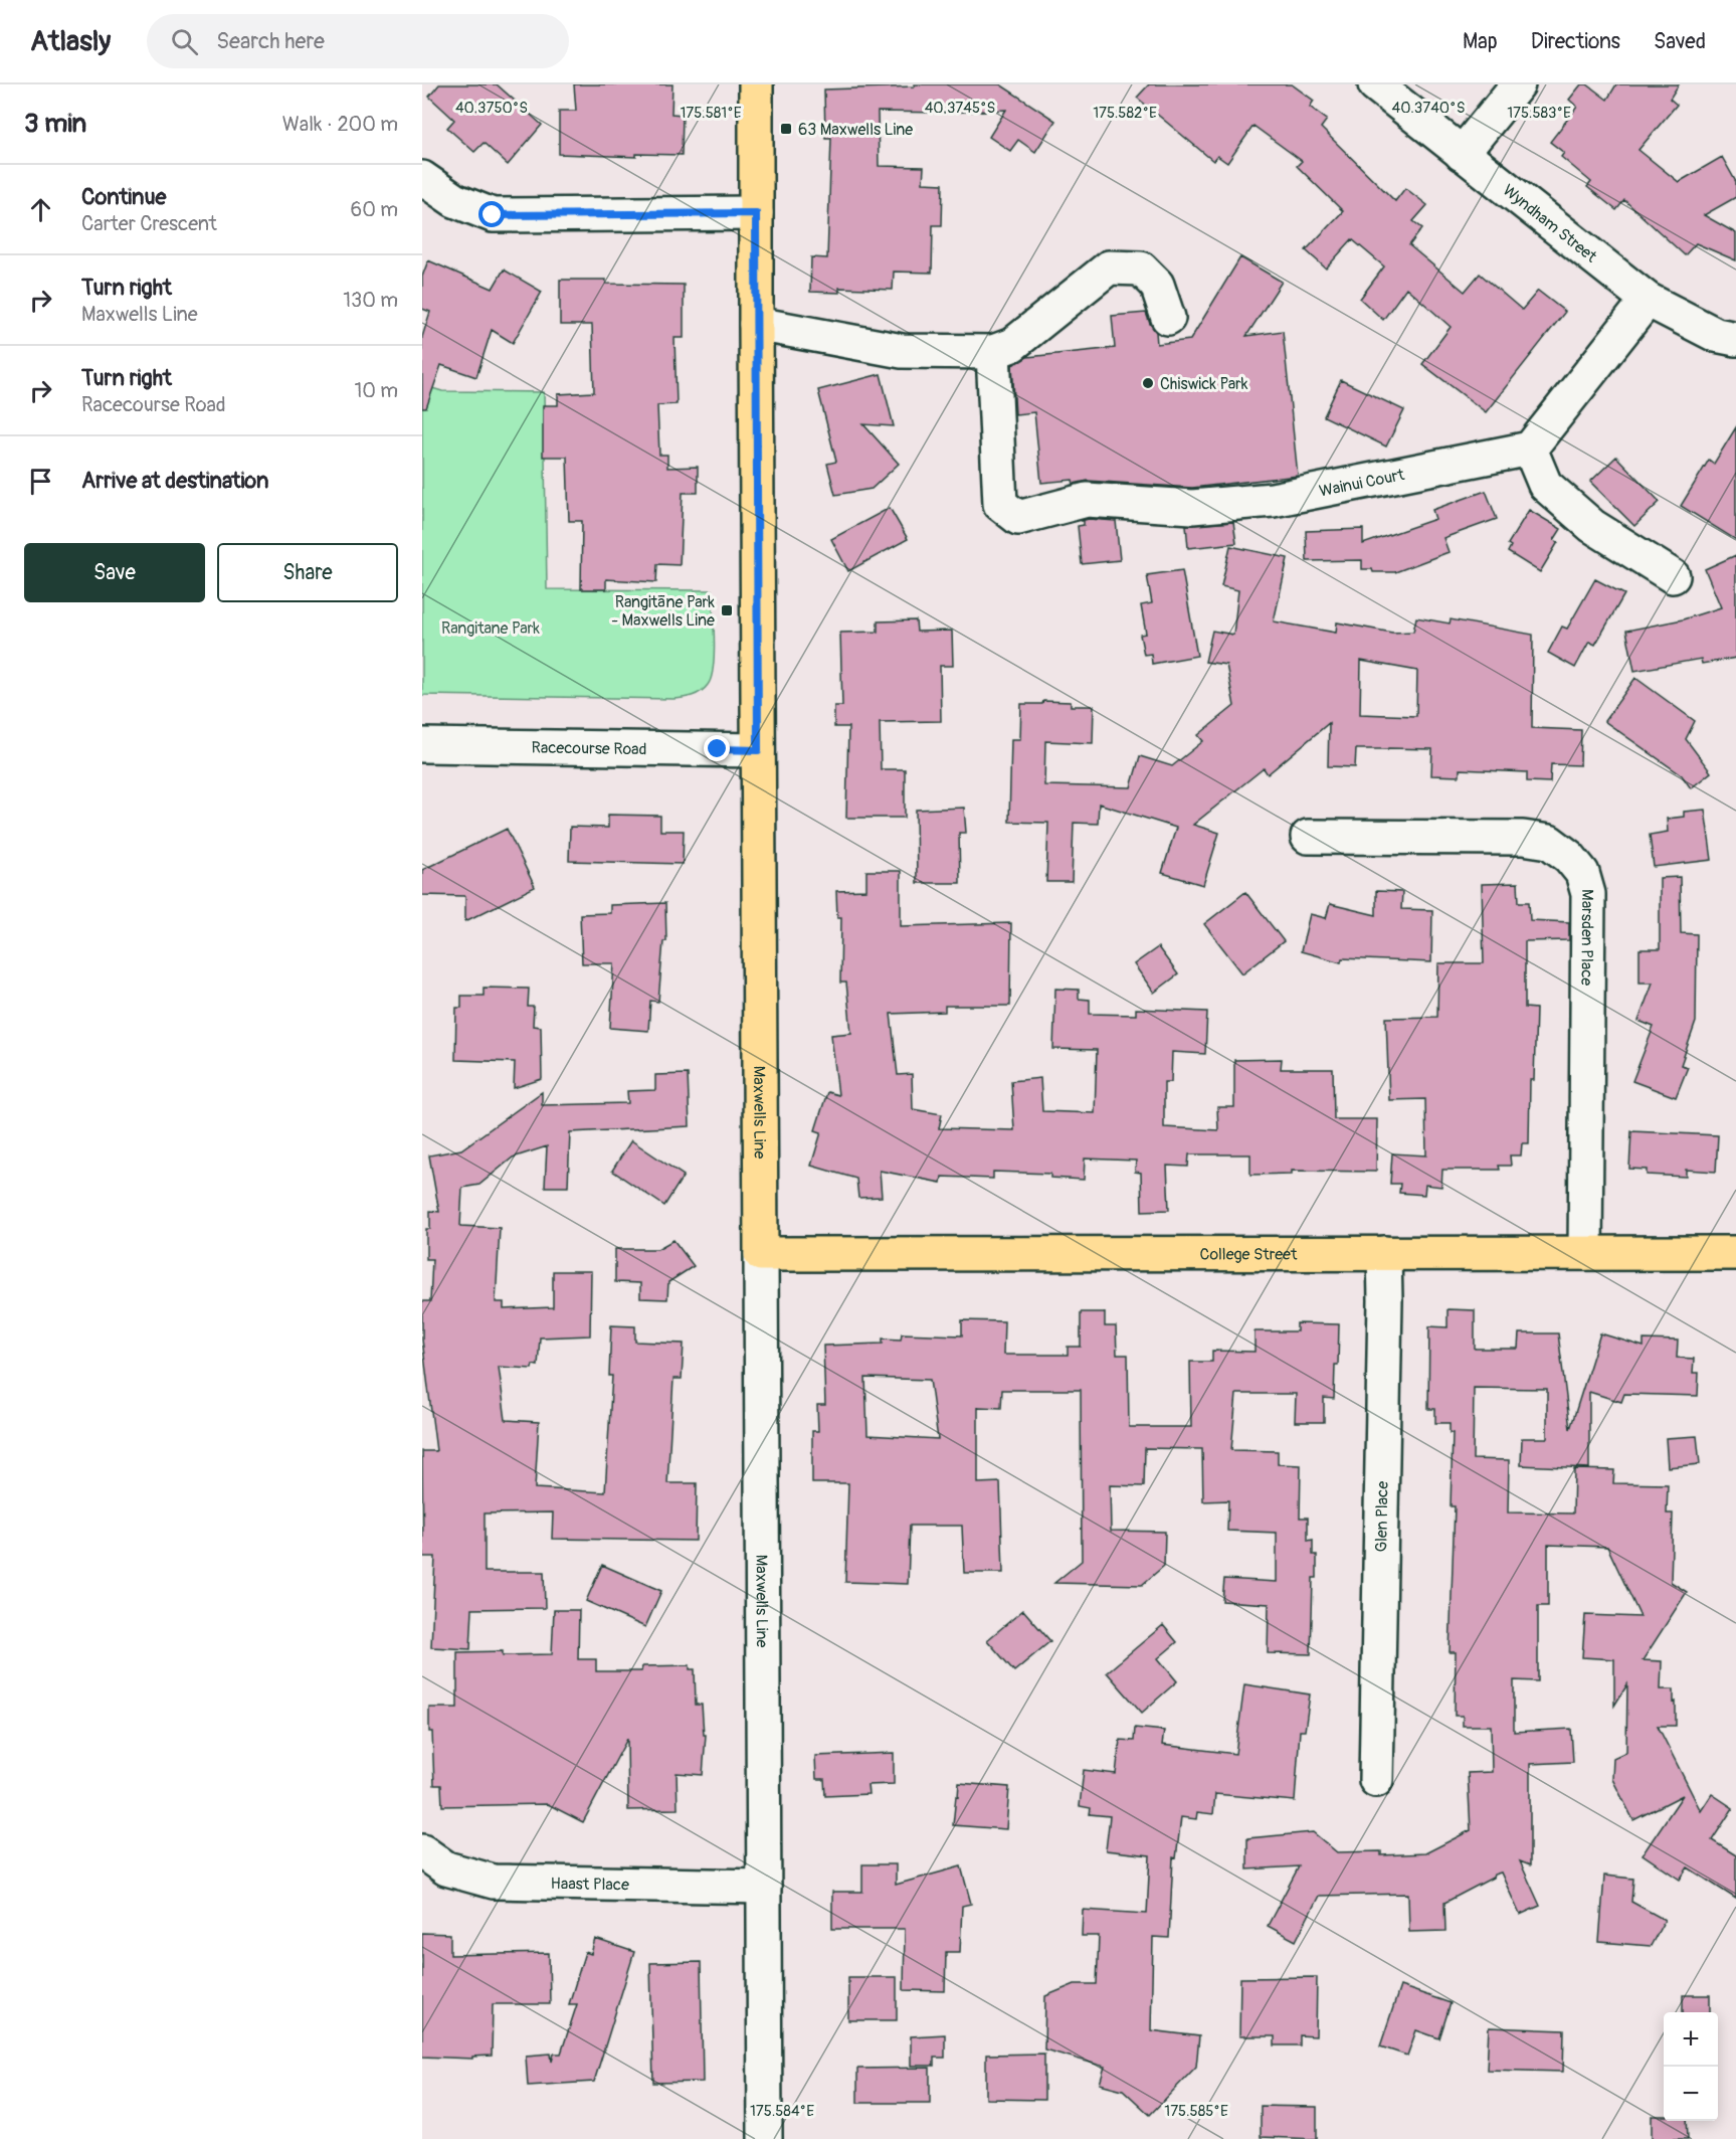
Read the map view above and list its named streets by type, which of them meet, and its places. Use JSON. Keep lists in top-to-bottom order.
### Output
{
  "streets": {
    "main road": ["Maxwells Line", "College Street"],
    "street": [
      "Wyndham Street",
      "Wainui Court",
      "Racecourse Road",
      "Marsden Place",
      "Glen Place",
      "Haast Place"
    ]
  },
  "crossings": [
    ["Racecourse Road", "Maxwells Line"],
    ["Marsden Place", "College Street"],
    ["Maxwells Line", "College Street"],
    ["Maxwells Line", "Haast Place"],
    ["College Street", "Glen Place"]
  ],
  "parks": ["Rangitane Park"],
  "places": {
    "transit": ["63 Maxwells Line", "Rangitāne Park - Maxwells Line"],
    "other": ["Chiswick Park"]
  },
  "page": {
    "header": "Atlasly",
    "search": "Search here",
    "nav": ["Map", "Directions", "Saved"],
    "heading": ["3 min", "Walk · 200 m"],
    "list": [
      ["Continue", "Carter Crescent", "60 m"],
      ["Turn right", "Maxwells Line", "130 m"],
      ["Turn right", "Racecourse Road", "10 m"],
      "Arrive at destination"
    ],
    "buttons": ["Save", "Share"],
    "map_buttons": ["+", "−"]
  },
  "coordinates": [
    "40.3750°S",
    "40.3745°S",
    "40.3740°S",
    "175.581°E",
    "175.582°E",
    "175.583°E",
    "175.584°E",
    "175.585°E"
  ]
}
